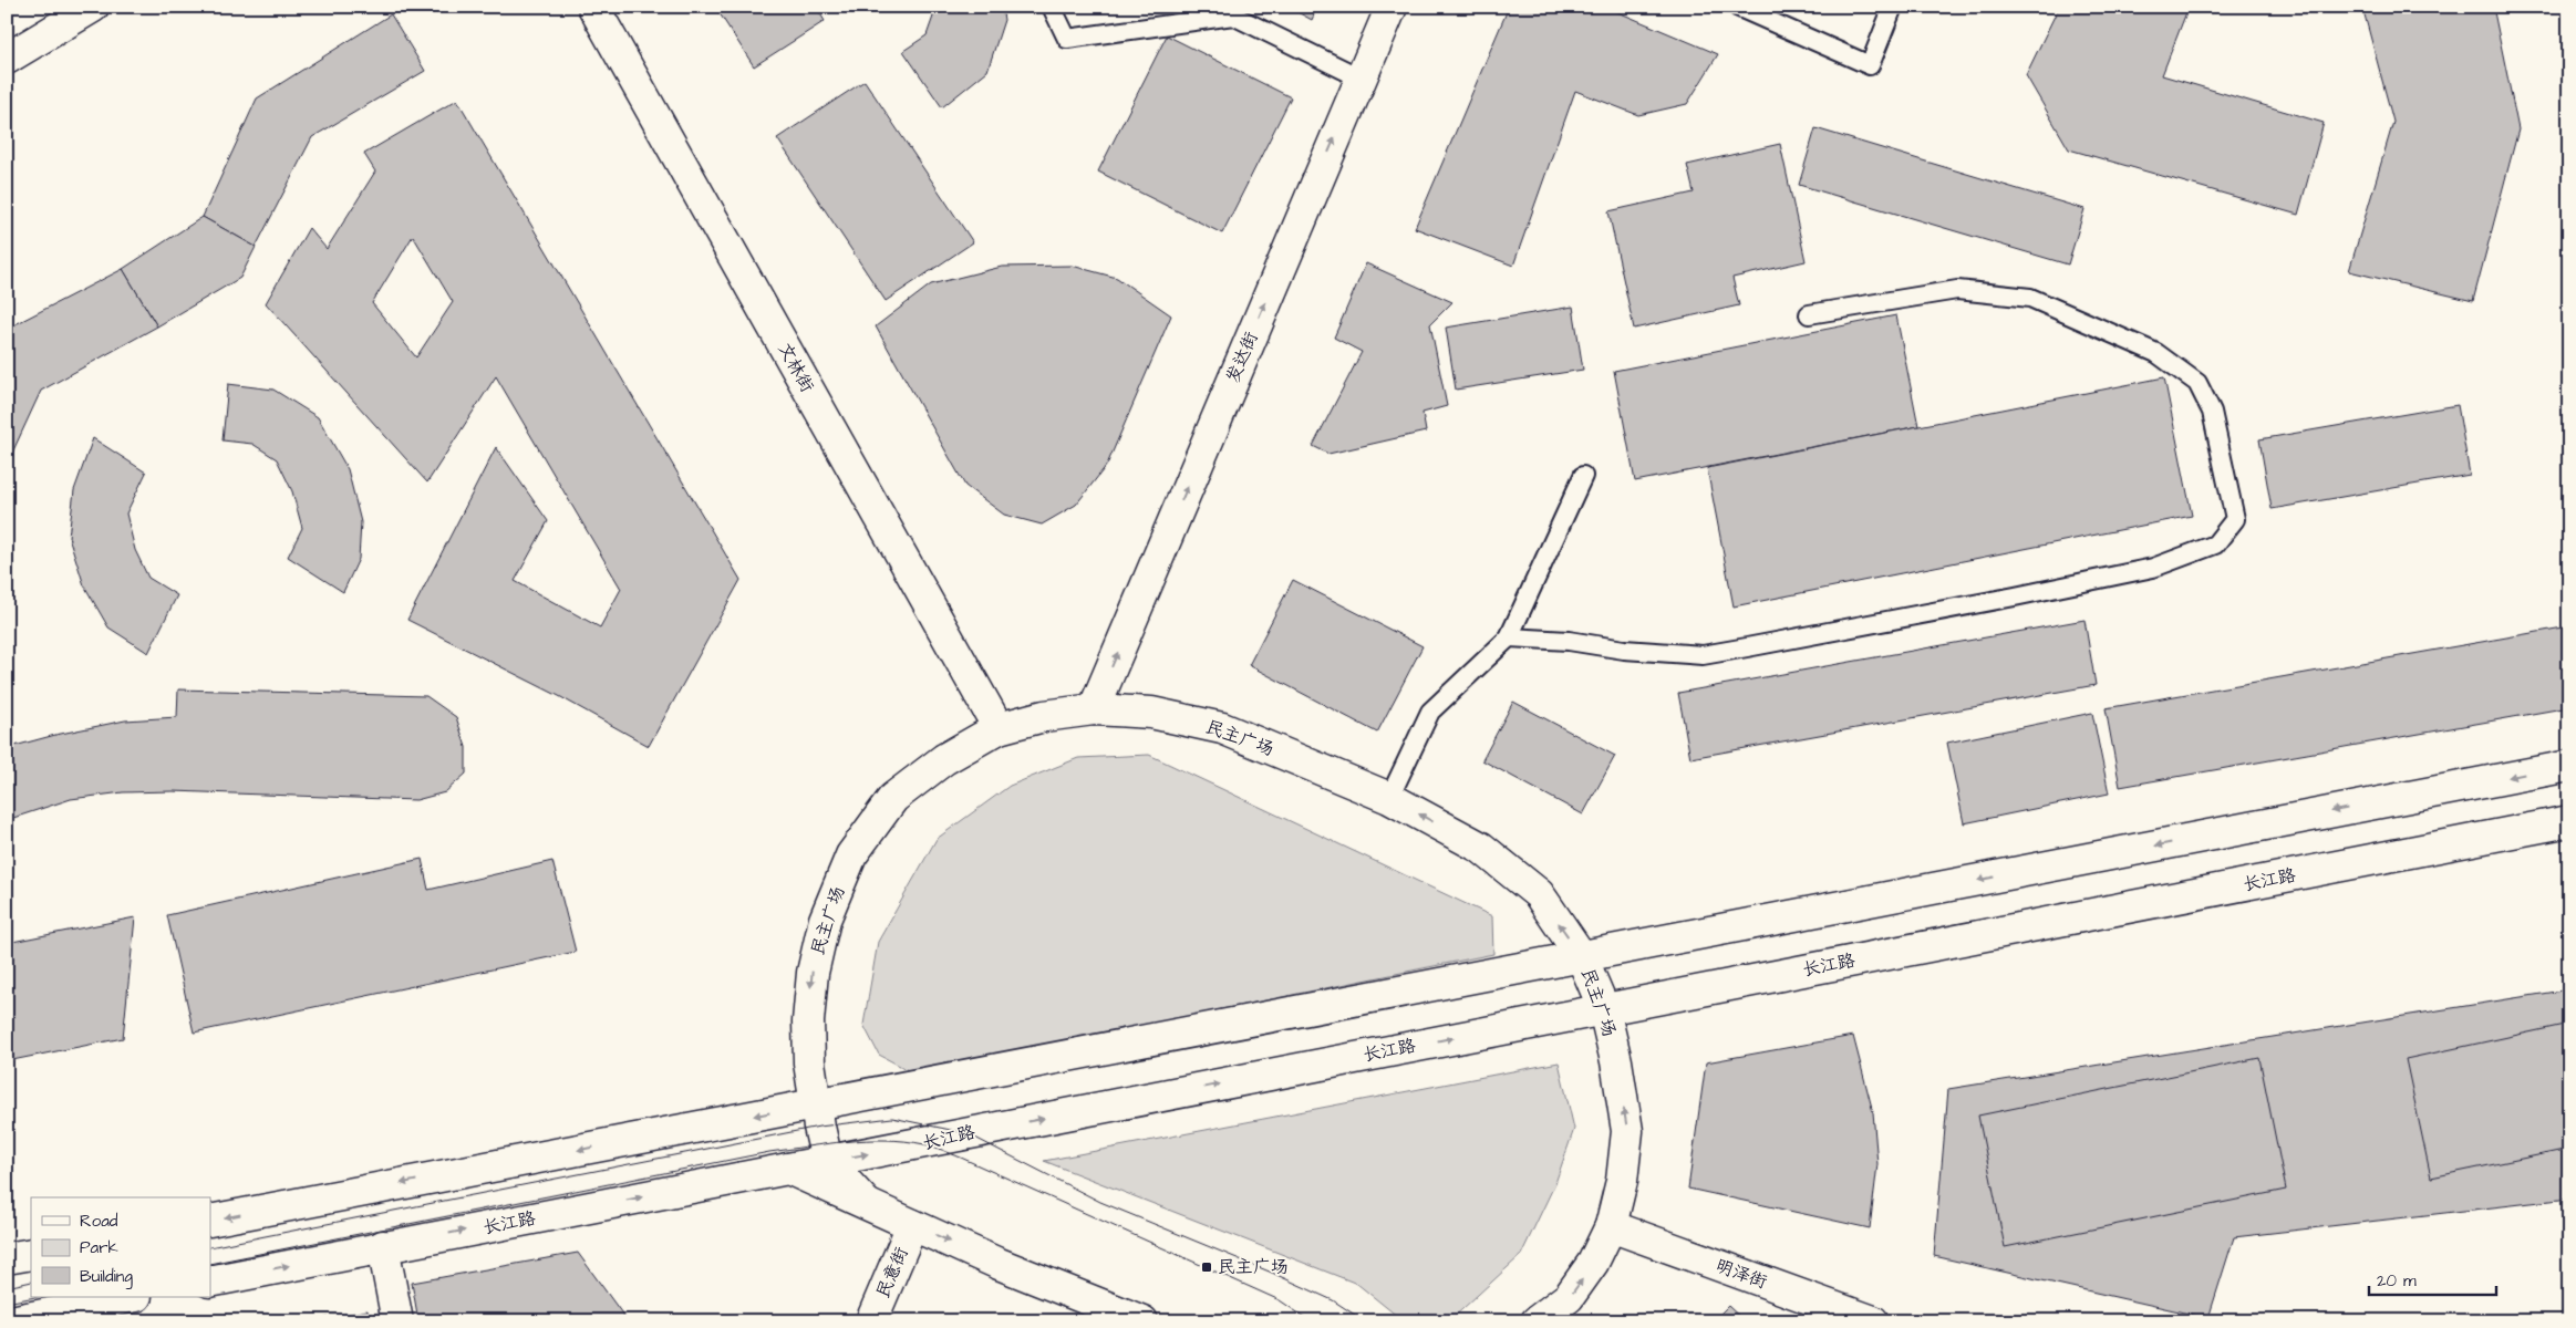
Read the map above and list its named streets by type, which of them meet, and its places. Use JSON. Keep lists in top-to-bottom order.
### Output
{
  "streets": {
    "main road": [
      "发达街",
      "文林街",
      "民主广场",
      "长江路",
      "民意街",
      "明泽街"
    ]
  },
  "crossings": [
    ["发达街", "民主广场"],
    ["文林街", "民主广场"],
    ["民主广场", "长江路"],
    ["民主广场", "民意街"],
    ["民主广场", "明泽街"]
  ],
  "one_way": ["发达街"],
  "places": {
    "transit": ["民主广场"]
  },
  "legend": ["Road", "Park", "Building"],
  "scale_bar": "20 m"
}
